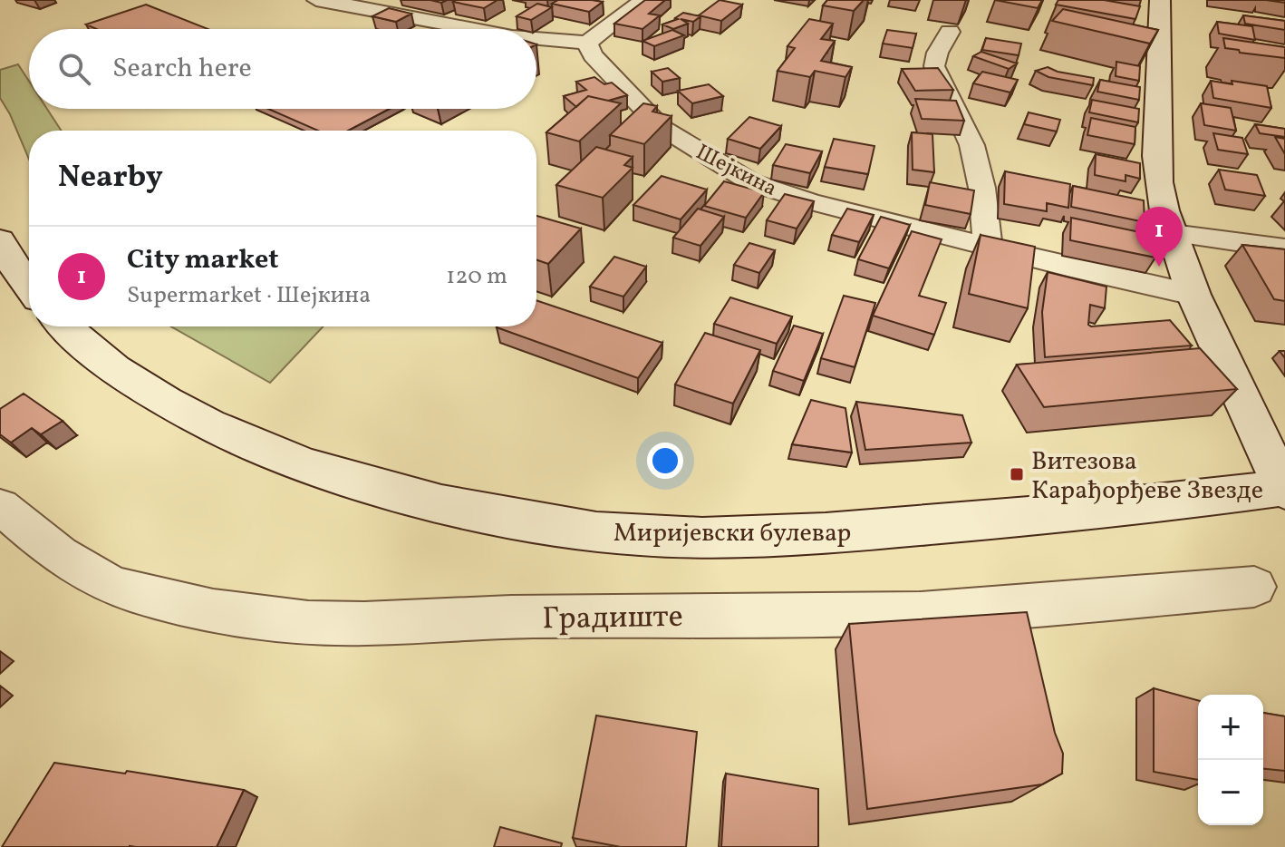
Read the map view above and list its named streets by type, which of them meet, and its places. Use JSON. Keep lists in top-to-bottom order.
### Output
{
  "streets": {
    "main road": ["Миријевски булевар"],
    "street": ["Шејкина", "Градиште"]
  },
  "places": {
    "transit": ["Витезова Карађорђеве Звезде"]
  },
  "page": {
    "search": "Search here",
    "heading": "Nearby",
    "pins": "1",
    "list": [
      {
        "mark": "1",
        "name": "City market",
        "note": "Supermarket · Шејкина",
        "value": "120 m"
      }
    ],
    "map_buttons": ["+", "−"]
  }
}
